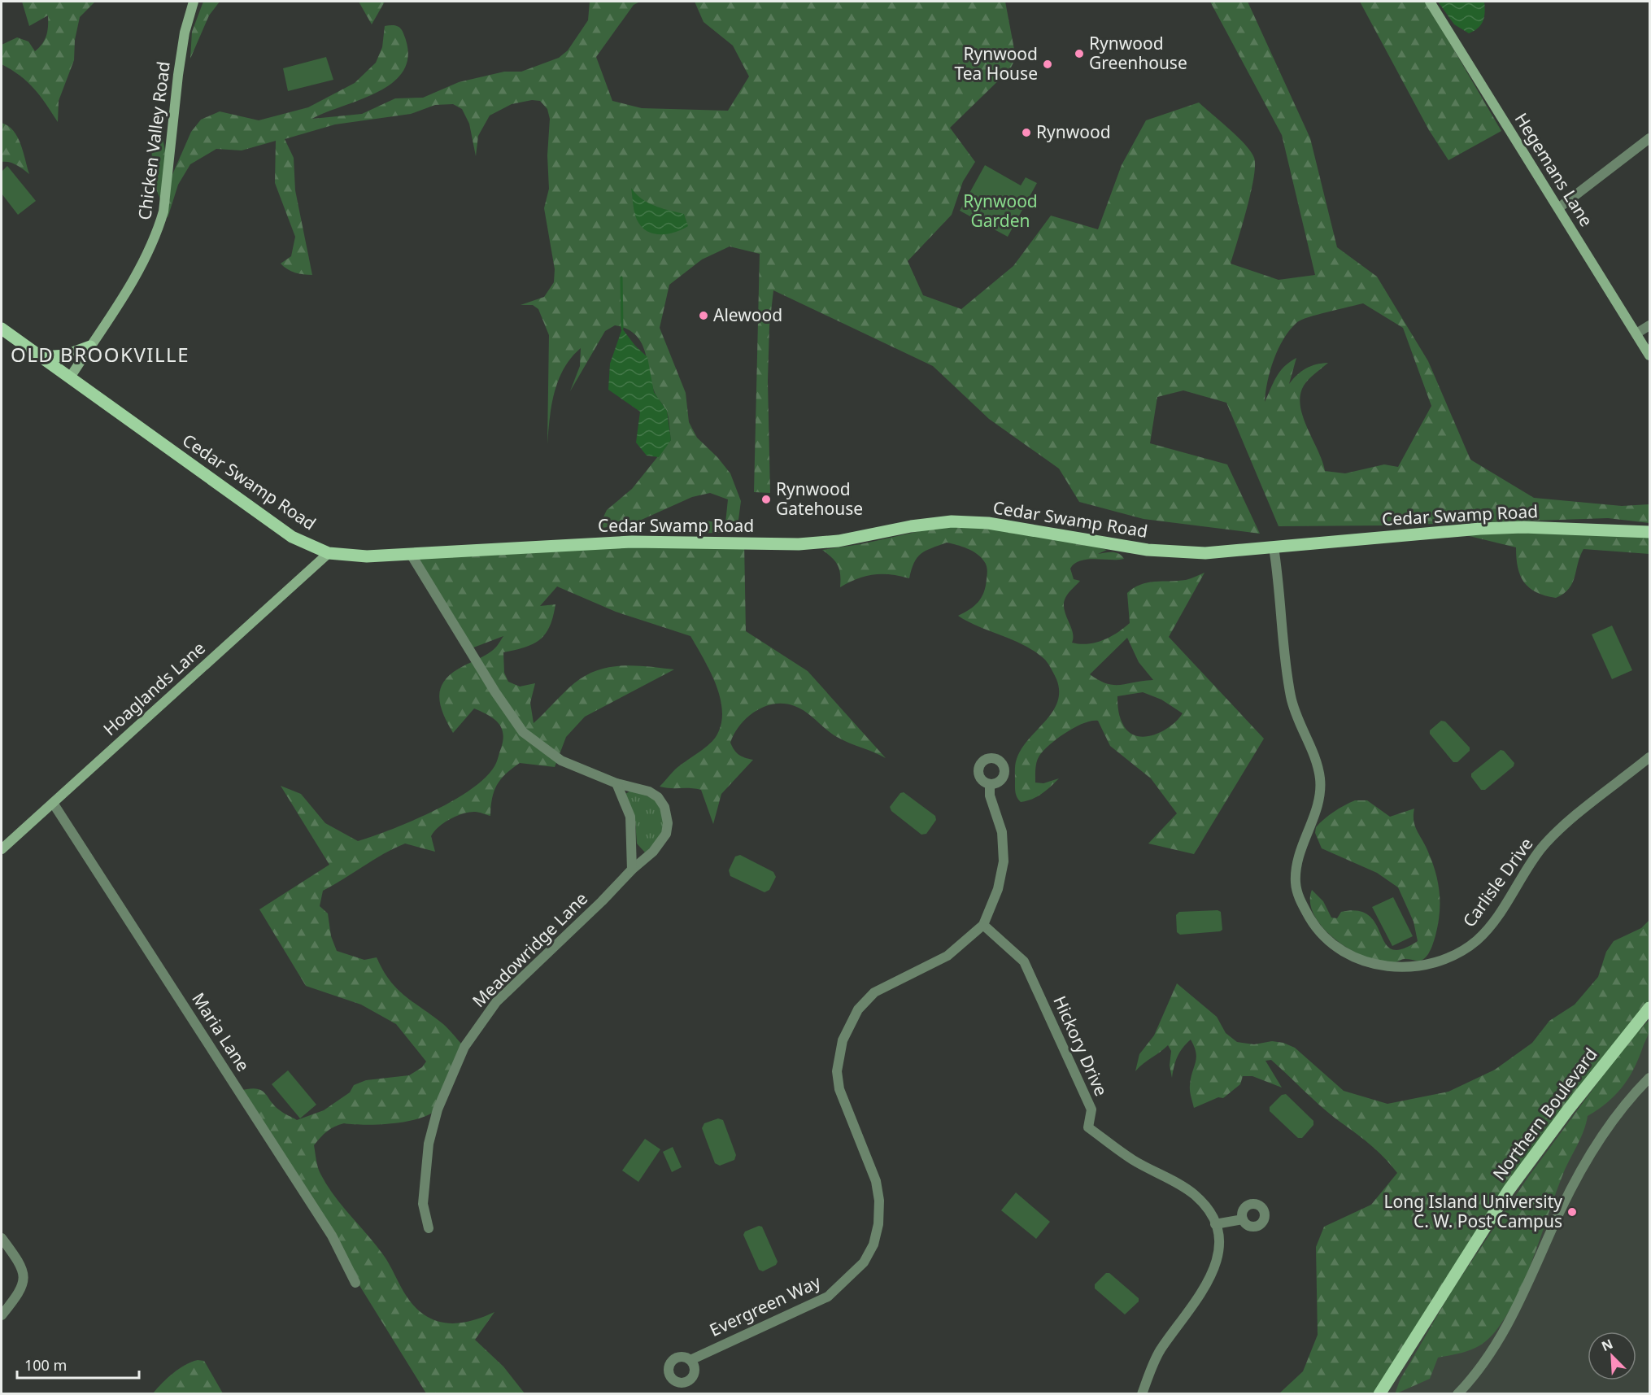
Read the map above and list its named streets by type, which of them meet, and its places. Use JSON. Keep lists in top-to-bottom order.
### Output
{
  "streets": {
    "main road": ["Cedar Swamp Road", "Northern Boulevard"],
    "street": [
      "Chicken Valley Road",
      "Hegemans Lane",
      "Hoaglands Lane",
      "Carlisle Drive",
      "Meadowridge Lane",
      "Maria Lane",
      "Hickory Drive",
      "Evergreen Way"
    ]
  },
  "crossings": [
    ["Chicken Valley Road", "Cedar Swamp Road"],
    ["Cedar Swamp Road", "Hoaglands Lane"],
    ["Cedar Swamp Road", "Carlisle Drive"],
    ["Cedar Swamp Road", "Meadowridge Lane"],
    ["Hoaglands Lane", "Maria Lane"],
    ["Hickory Drive", "Evergreen Way"]
  ],
  "districts": ["OLD BROOKVILLE"],
  "parks": ["Rynwood Garden"],
  "places": [
    "Rynwood Greenhouse",
    "Rynwood Tea House",
    "Rynwood",
    "Alewood",
    "Rynwood Gatehouse",
    "Long Island University C. W. Post Campus"
  ],
  "scale_bar": "100 m",
  "north": "top left"
}
